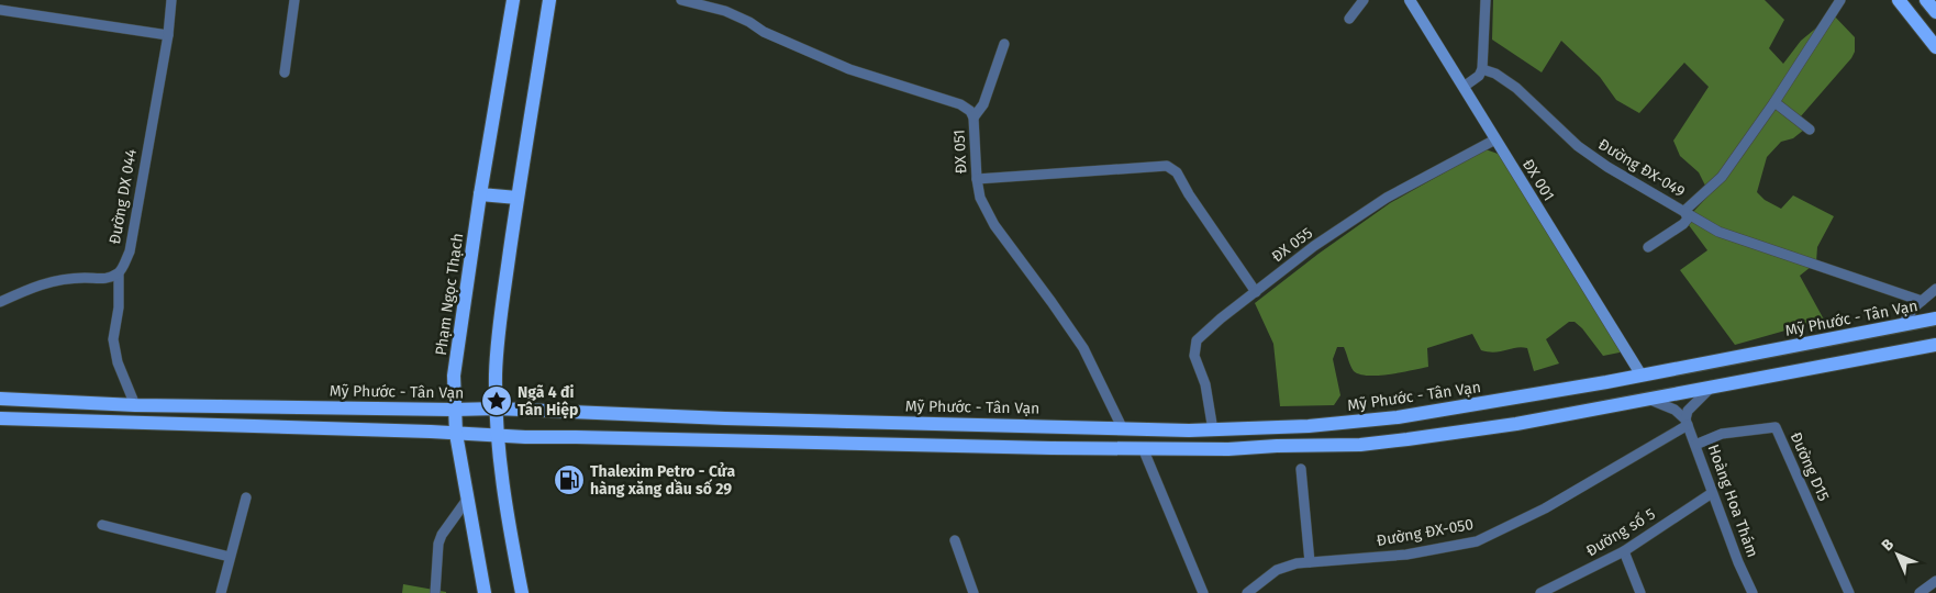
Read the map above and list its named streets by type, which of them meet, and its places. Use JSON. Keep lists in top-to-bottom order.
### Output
{
  "streets": {
    "main road": ["Phạm Ngọc Thạch", "Mỹ Phước - Tân Vạn"],
    "street": [
      "ĐX 051",
      "Đường ĐX-049",
      "ĐX 001",
      "Đường DX 044",
      "ĐX 055",
      "Đường D15",
      "Hoàng Hoa Thám",
      "Đường ĐX-050",
      "Đường số 5"
    ]
  },
  "crossings": [
    ["ĐX 051", "Mỹ Phước - Tân Vạn"],
    ["ĐX 001", "ĐX 055"],
    ["ĐX 001", "Mỹ Phước - Tân Vạn"],
    ["ĐX 055", "Mỹ Phước - Tân Vạn"],
    ["Phạm Ngọc Thạch", "Mỹ Phước - Tân Vạn"],
    ["Đường D15", "Hoàng Hoa Thám"],
    ["Hoàng Hoa Thám", "Đường ĐX-050"],
    ["Hoàng Hoa Thám", "Đường số 5"]
  ],
  "places": {
    "place": ["Ngã 4 đi Tân Hiệp"],
    "fuel station": ["Thalexim Petro - Cửa hàng xăng dầu số 29"]
  },
  "north": "top left"
}
